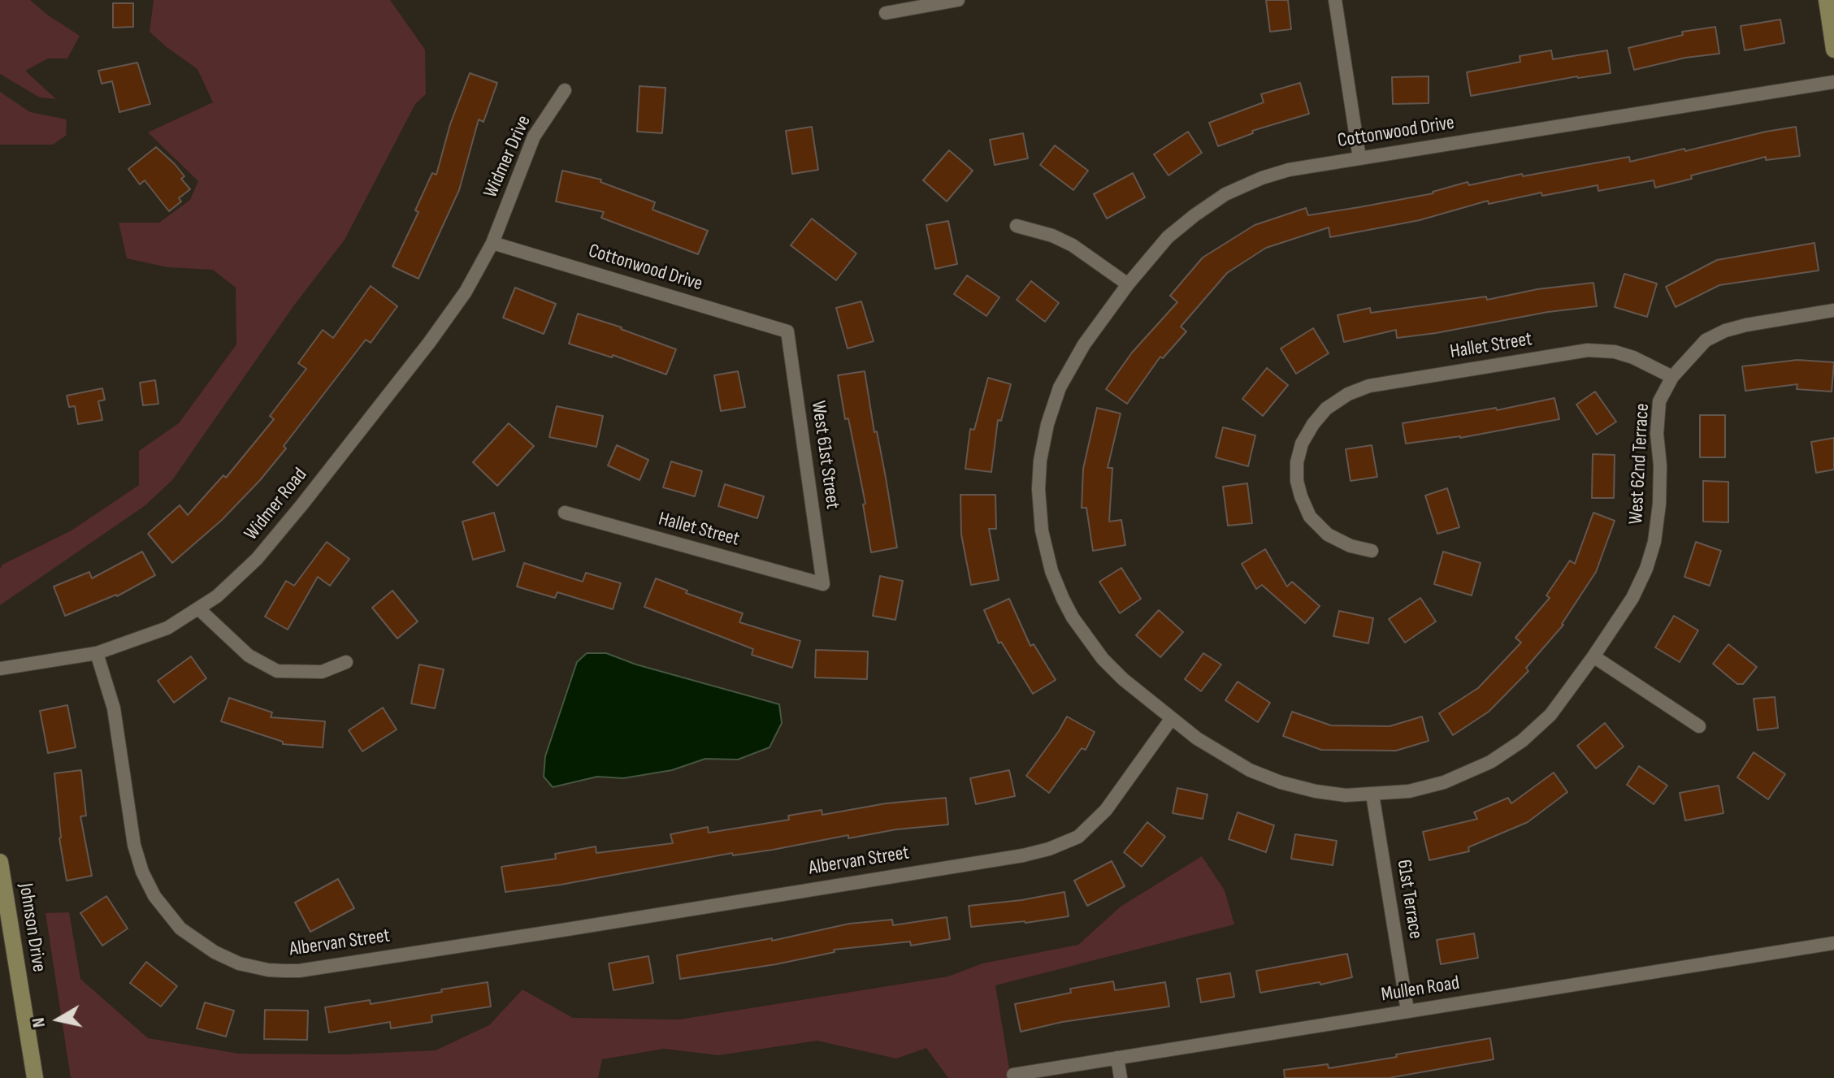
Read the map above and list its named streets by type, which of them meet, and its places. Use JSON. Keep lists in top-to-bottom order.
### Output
{
  "streets": {
    "main road": ["Johnson Drive"],
    "street": [
      "Cottonwood Drive",
      "Widmer Drive",
      "Hallet Street",
      "West 61st Street",
      "West 62nd Terrace",
      "Widmer Road",
      "Albervan Street",
      "61st Terrace",
      "Mullen Road"
    ]
  },
  "crossings": [
    ["Cottonwood Drive", "Widmer Drive"],
    ["Cottonwood Drive", "West 61st Street"],
    ["Cottonwood Drive", "Widmer Road"],
    ["Cottonwood Drive", "Albervan Street"],
    ["Widmer Drive", "Widmer Road"],
    ["Hallet Street", "West 61st Street"],
    ["Hallet Street", "West 62nd Terrace"],
    ["Widmer Road", "Albervan Street"],
    ["61st Terrace", "Mullen Road"]
  ],
  "north": "left"
}
